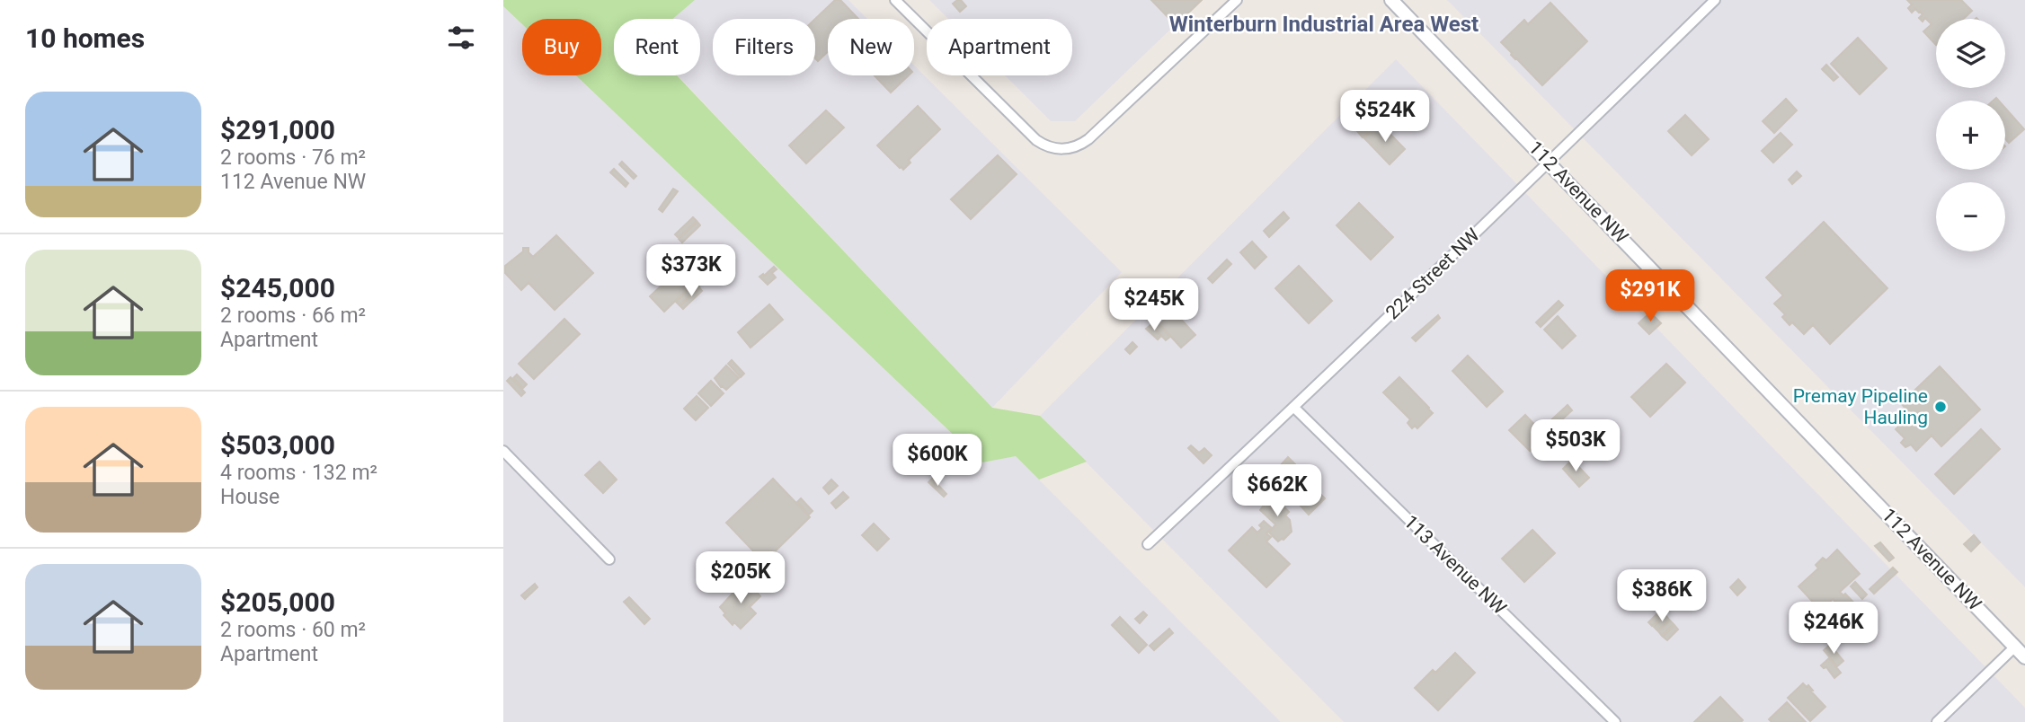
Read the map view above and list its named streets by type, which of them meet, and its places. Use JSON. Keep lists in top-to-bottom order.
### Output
{
  "streets": {
    "street": ["112 Avenue NW", "224 Street NW", "113 Avenue NW"]
  },
  "crossings": [
    ["112 Avenue NW", "224 Street NW"],
    ["224 Street NW", "113 Avenue NW"]
  ],
  "districts": ["Winterburn Industrial Area West"],
  "places": ["Premay Pipeline Hauling"],
  "page": {
    "heading": "10 homes",
    "map_buttons": ["+", "−"],
    "chip": [
      "Buy",
      "Rent",
      "Filters",
      "New",
      "Apartment"
    ],
    "list": [
      {
        "name": "$291,000",
        "note": "2 rooms · 76 m² · 112 Avenue NW"
      },
      {
        "name": "$245,000",
        "note": "2 rooms · 66 m² · Apartment"
      },
      {
        "name": "$503,000",
        "note": "4 rooms · 132 m² · House"
      },
      {
        "name": "$205,000",
        "note": "2 rooms · 60 m² · Apartment"
      }
    ],
    "price": [
      "$524K",
      "$373K",
      "$291K",
      "$245K",
      "$503K",
      "$600K",
      "$662K",
      "$205K",
      "$386K",
      "$246K"
    ]
  }
}
